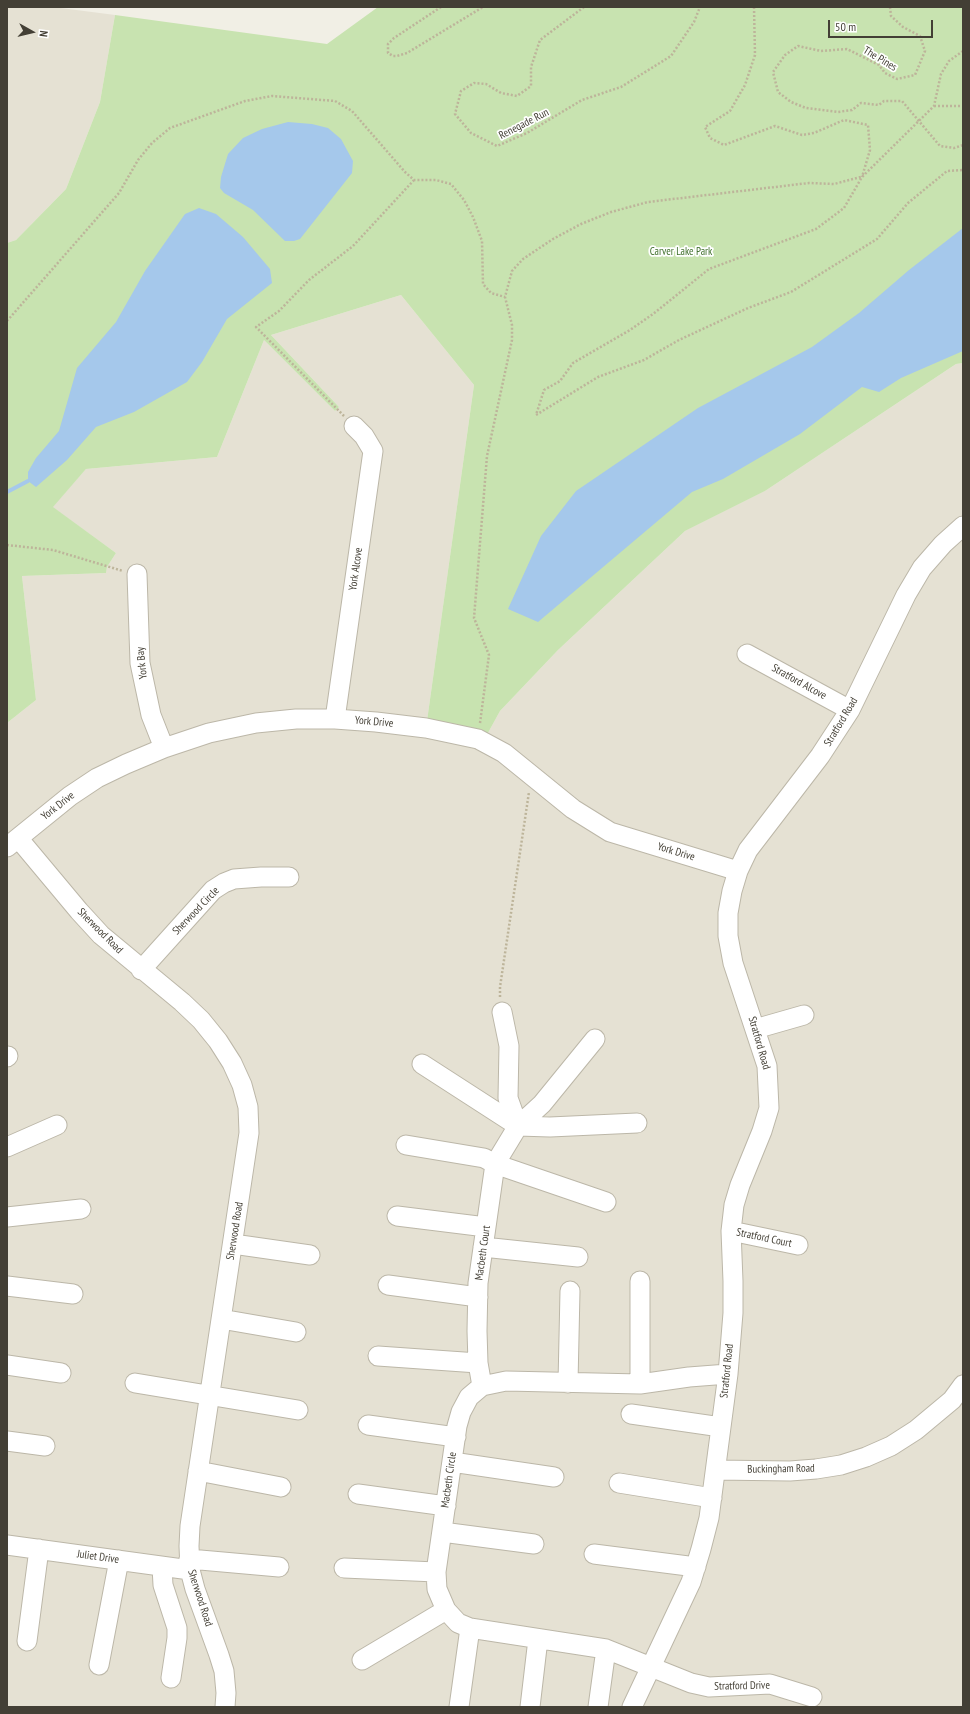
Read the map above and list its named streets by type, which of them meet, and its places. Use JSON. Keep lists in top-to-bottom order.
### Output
{
  "streets": {
    "street": [
      "York Alcove",
      "York Bay",
      "Stratford Alcove",
      "York Drive",
      "Stratford Road",
      "Sherwood Circle",
      "Sherwood Road",
      "Stratford Court",
      "Macbeth Court",
      "Buckingham Road",
      "Macbeth Circle",
      "Juliet Drive",
      "Stratford Drive"
    ],
    "path": ["The Pines", "Renegade Run"]
  },
  "crossings": [
    ["York Alcove", "York Drive"],
    ["York Bay", "York Drive"],
    ["Stratford Alcove", "Stratford Road"],
    ["York Drive", "Stratford Road"],
    ["York Drive", "Sherwood Road"],
    ["Stratford Road", "Stratford Court"],
    ["Stratford Road", "Buckingham Road"],
    ["Stratford Road", "Macbeth Circle"],
    ["Stratford Road", "Stratford Drive"],
    ["Sherwood Circle", "Sherwood Road"],
    ["Sherwood Road", "Juliet Drive"],
    ["Macbeth Court", "Macbeth Circle"],
    ["Macbeth Circle", "Stratford Drive"]
  ],
  "parks": ["Carver Lake Park"],
  "scale_bar": "50 m",
  "north": "right"
}
